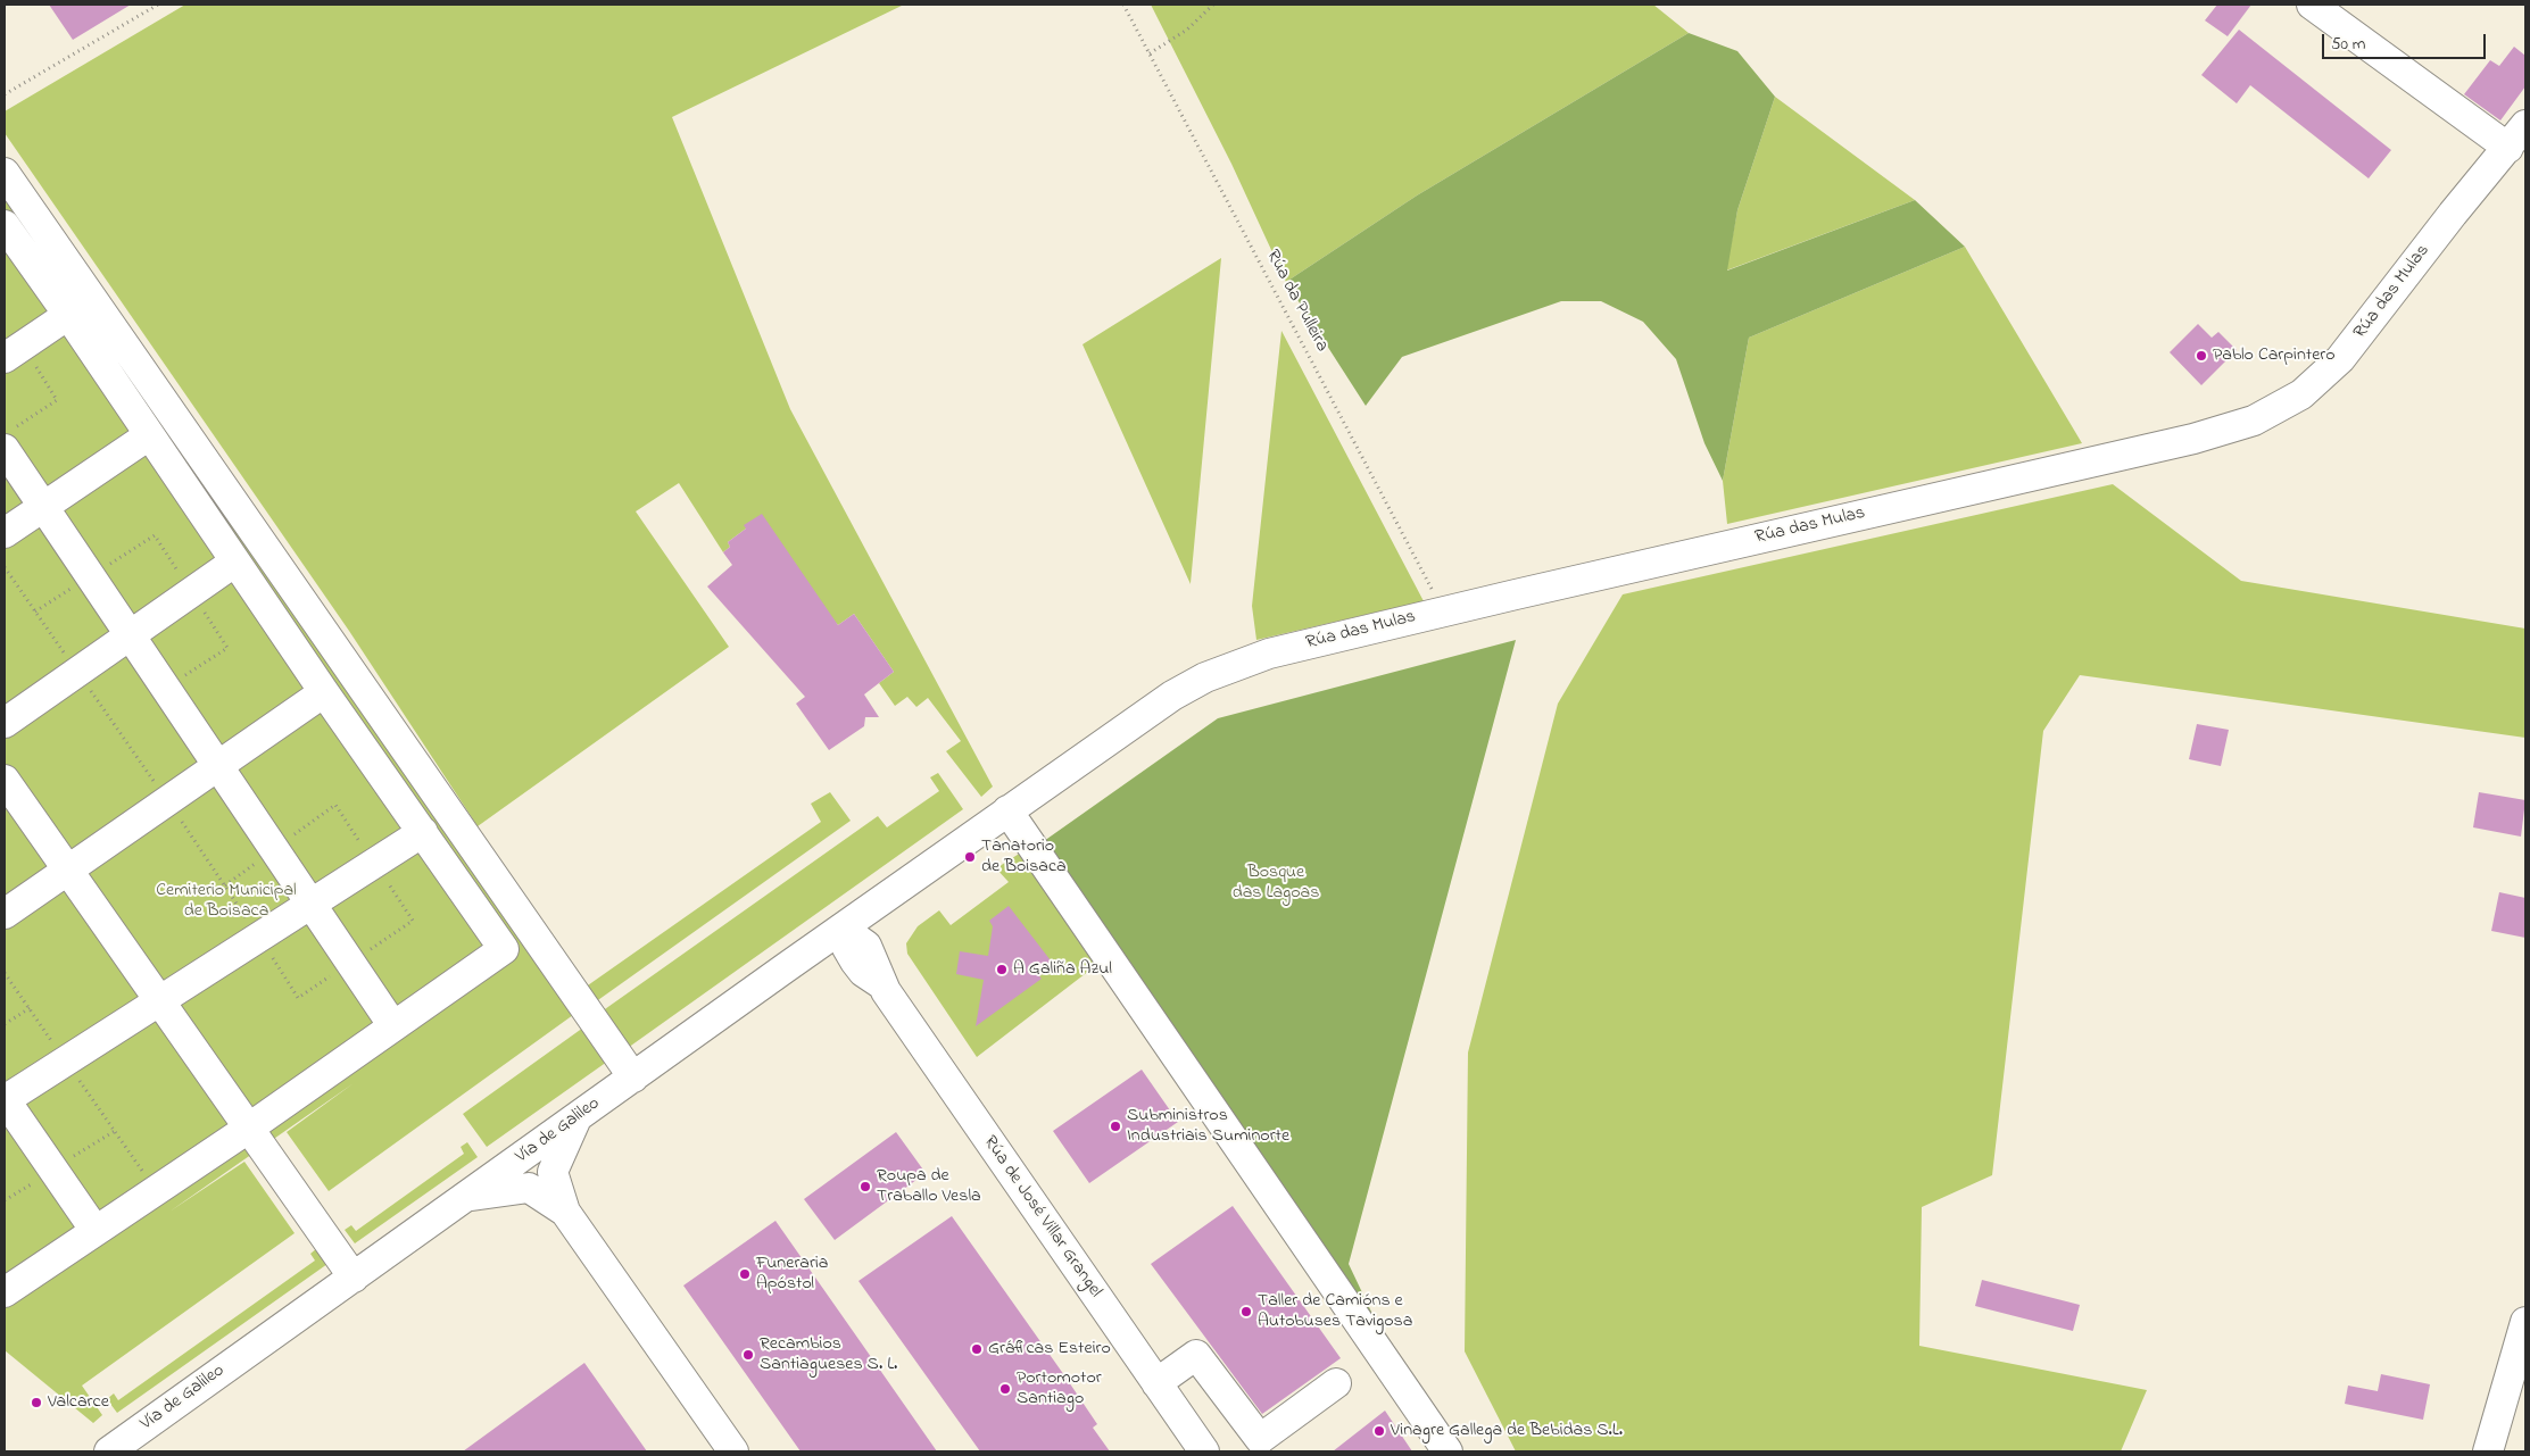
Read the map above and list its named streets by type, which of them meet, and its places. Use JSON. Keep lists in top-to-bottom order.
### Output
{
  "streets": {
    "street": ["Rúa das Mulas", "Vía de Galileo", "Rúa de José Villar Grangel"],
    "path": ["Rúa da Pulleira"]
  },
  "crossings": [
    ["Rúa das Mulas", "Rúa da Pulleira"],
    ["Rúa das Mulas", "Vía de Galileo"],
    ["Vía de Galileo", "Rúa de José Villar Grangel"]
  ],
  "parks": ["Bosque das Lagoas", "Cemiterio Municipal de Boisaca"],
  "places": [
    "Pablo Carpintero",
    "Tanatorio de Boisaca",
    "A Galiña Azul",
    "Subministros Industriais Suminorte",
    "Roupa de Traballo Vesla",
    "Funeraria Apóstol",
    "Taller de Camións e Autobuses Tavigosa",
    "Gráficas Esteiro",
    "Recambios Santiagueses S. L.",
    "Portomotor Santiago",
    "Valcarce",
    "Vinagre Gallega de Bebidas S.L."
  ],
  "scale_bar": "50 m"
}
